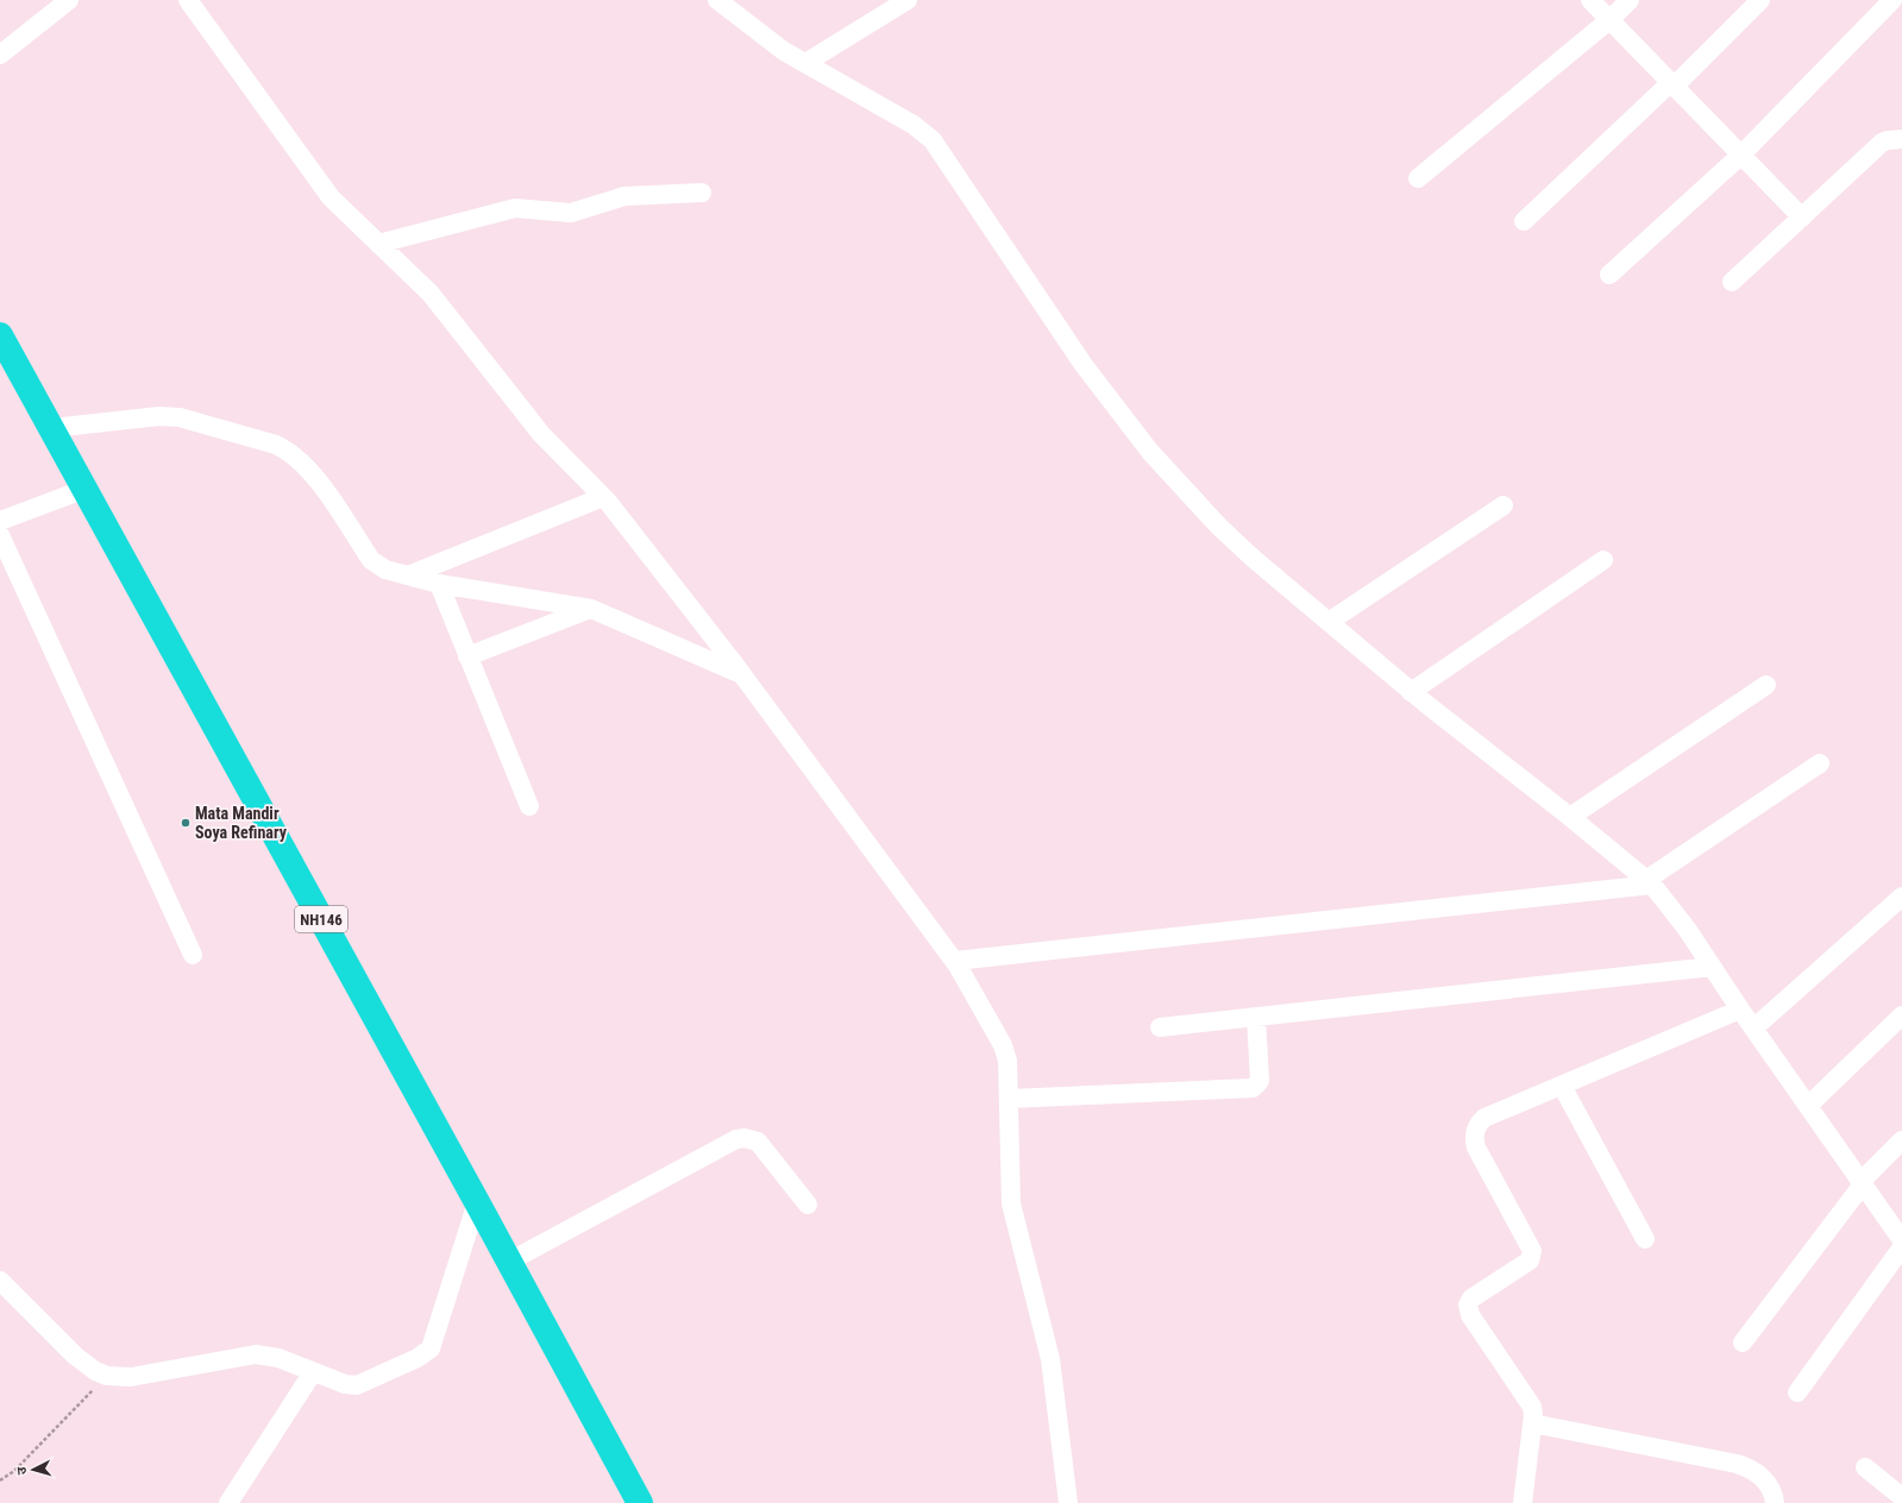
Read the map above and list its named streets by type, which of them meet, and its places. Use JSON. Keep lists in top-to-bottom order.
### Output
{
  "streets": {
    "highway": ["NH146"]
  },
  "places": ["Mata Mandir Soya Refinary"],
  "north": "left"
}
